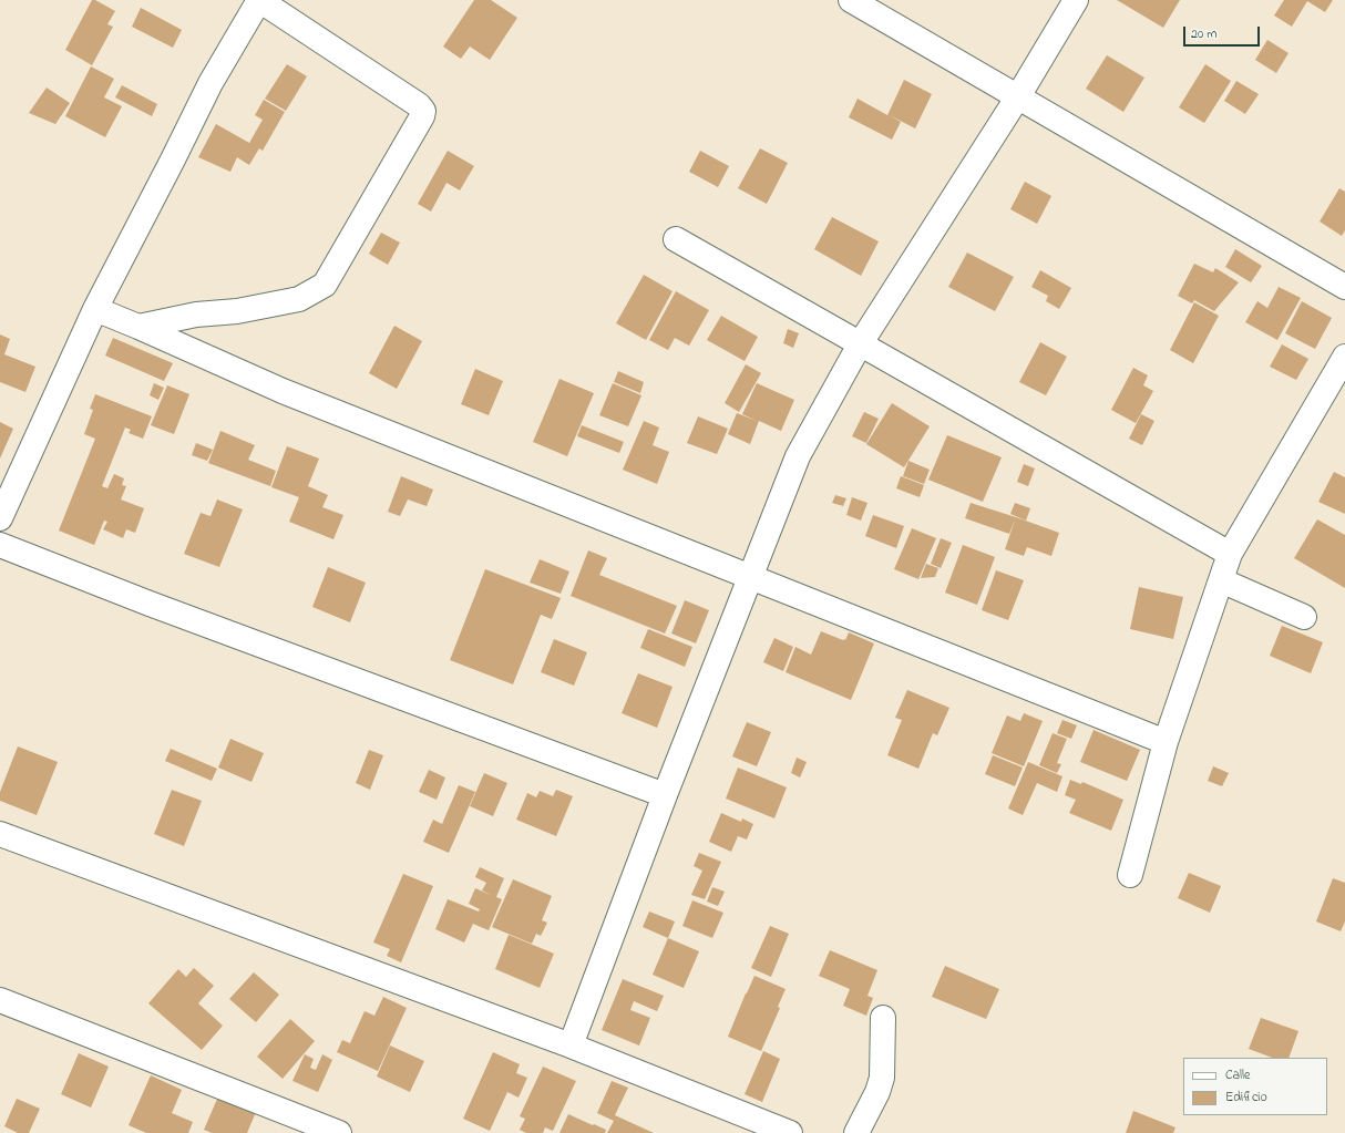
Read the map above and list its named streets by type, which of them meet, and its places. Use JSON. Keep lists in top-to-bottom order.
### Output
{
  "legend": ["Calle", "Edificio"],
  "scale_bar": "20 m"
}
